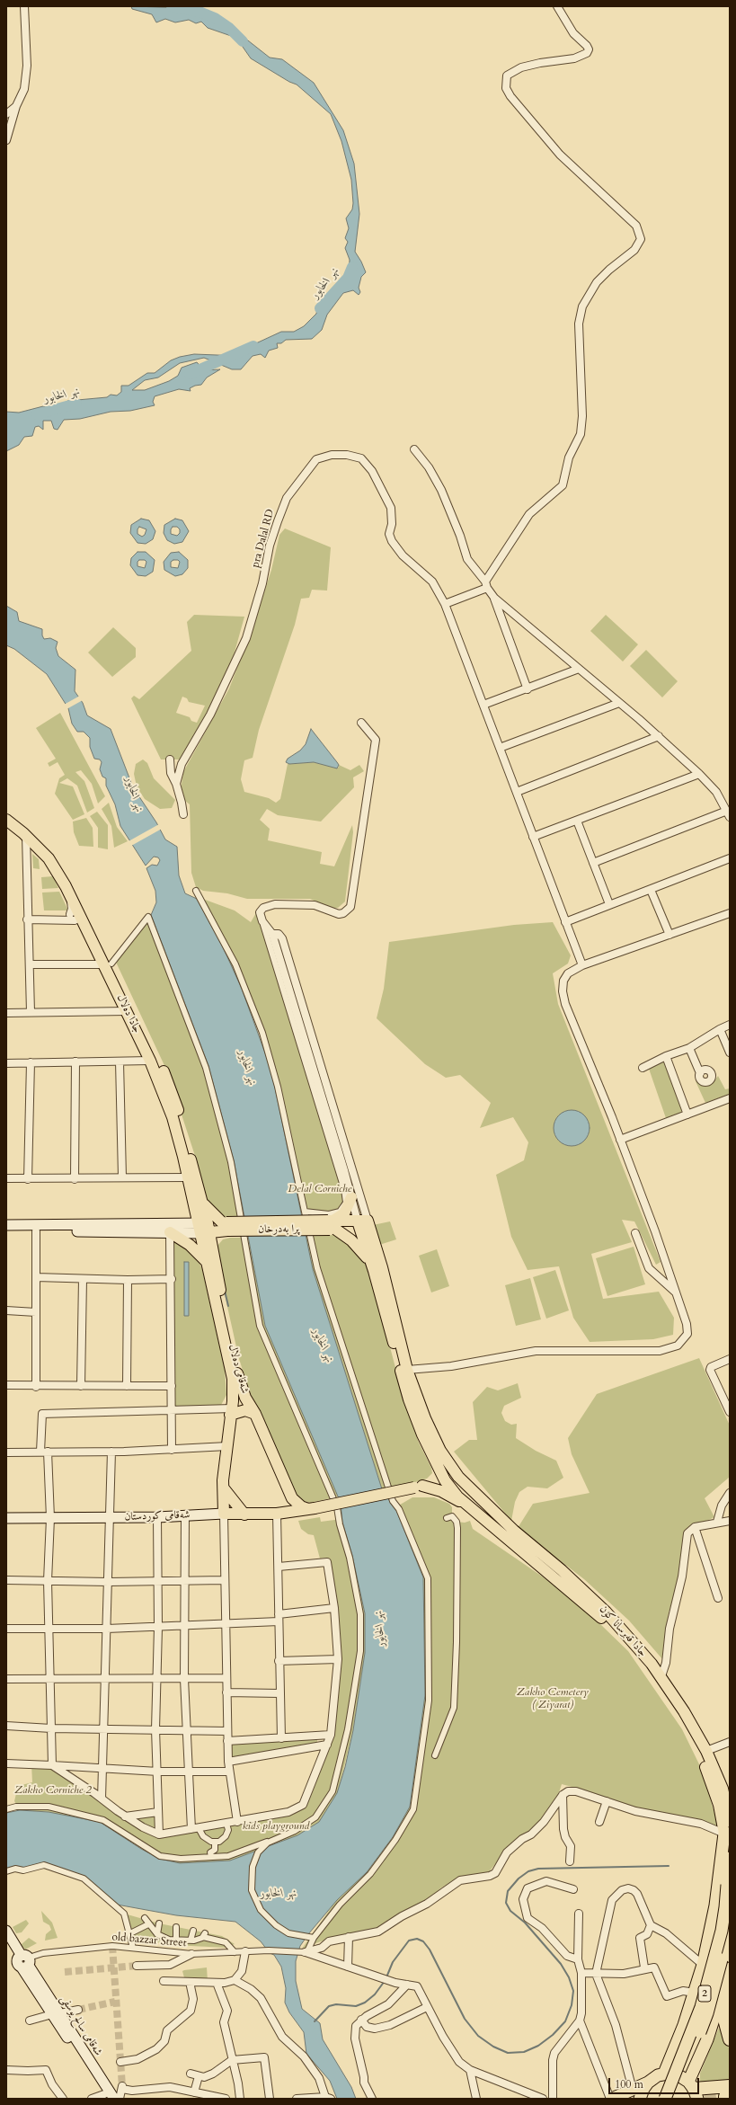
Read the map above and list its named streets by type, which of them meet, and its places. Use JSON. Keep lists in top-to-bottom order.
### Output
{
  "streets": {
    "highway": ["2"],
    "main road": [
      "جادا دەلال",
      "پرا بەدرخان",
      "شەقامی دەلال",
      "شەقامی کوردستان",
      "جادا قەبرسانا کۆن",
      "شەقامی سالح یوسفی"
    ],
    "street": ["pra Dalal RD", "old bazzar Street"]
  },
  "crossings": [
    ["جادا دەلال", "پرا بەدرخان"],
    ["پرا بەدرخان", "جادا قەبرسانا کۆن"],
    ["شەقامی دەلال", "شەقامی کوردستان"],
    ["شەقامی کوردستان", "جادا قەبرسانا کۆن"],
    ["جادا قەبرسانا کۆن", "2"],
    ["old bazzar Street", "شەقامی سالح یوسفی"]
  ],
  "water": ["نهر الخابور"],
  "parks": [
    "Delal Corniche",
    "Zakho Cemetery ( Ziyarat)",
    "Zakho Corniche 2",
    "kids playground"
  ],
  "scale_bar": "100 m"
}
